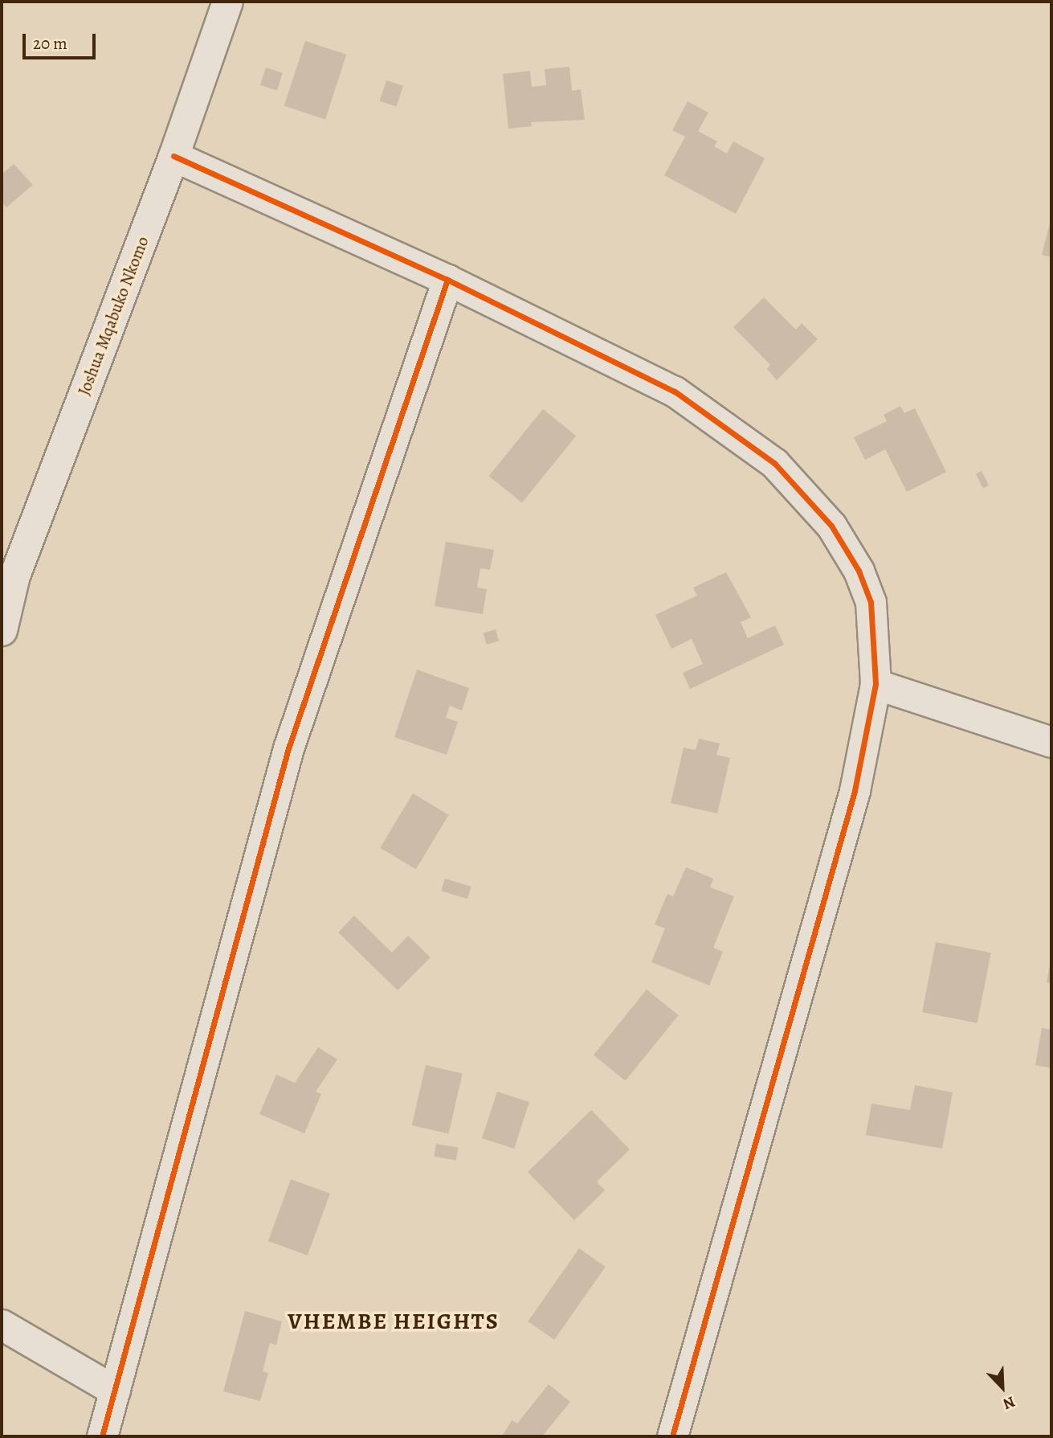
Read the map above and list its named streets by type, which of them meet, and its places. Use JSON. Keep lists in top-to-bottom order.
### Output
{
  "streets": {
    "street": ["Joshua Mqabuko Nkomo"]
  },
  "districts": ["VHEMBE HEIGHTS"],
  "scale_bar": "20 m",
  "north": "bottom right"
}
